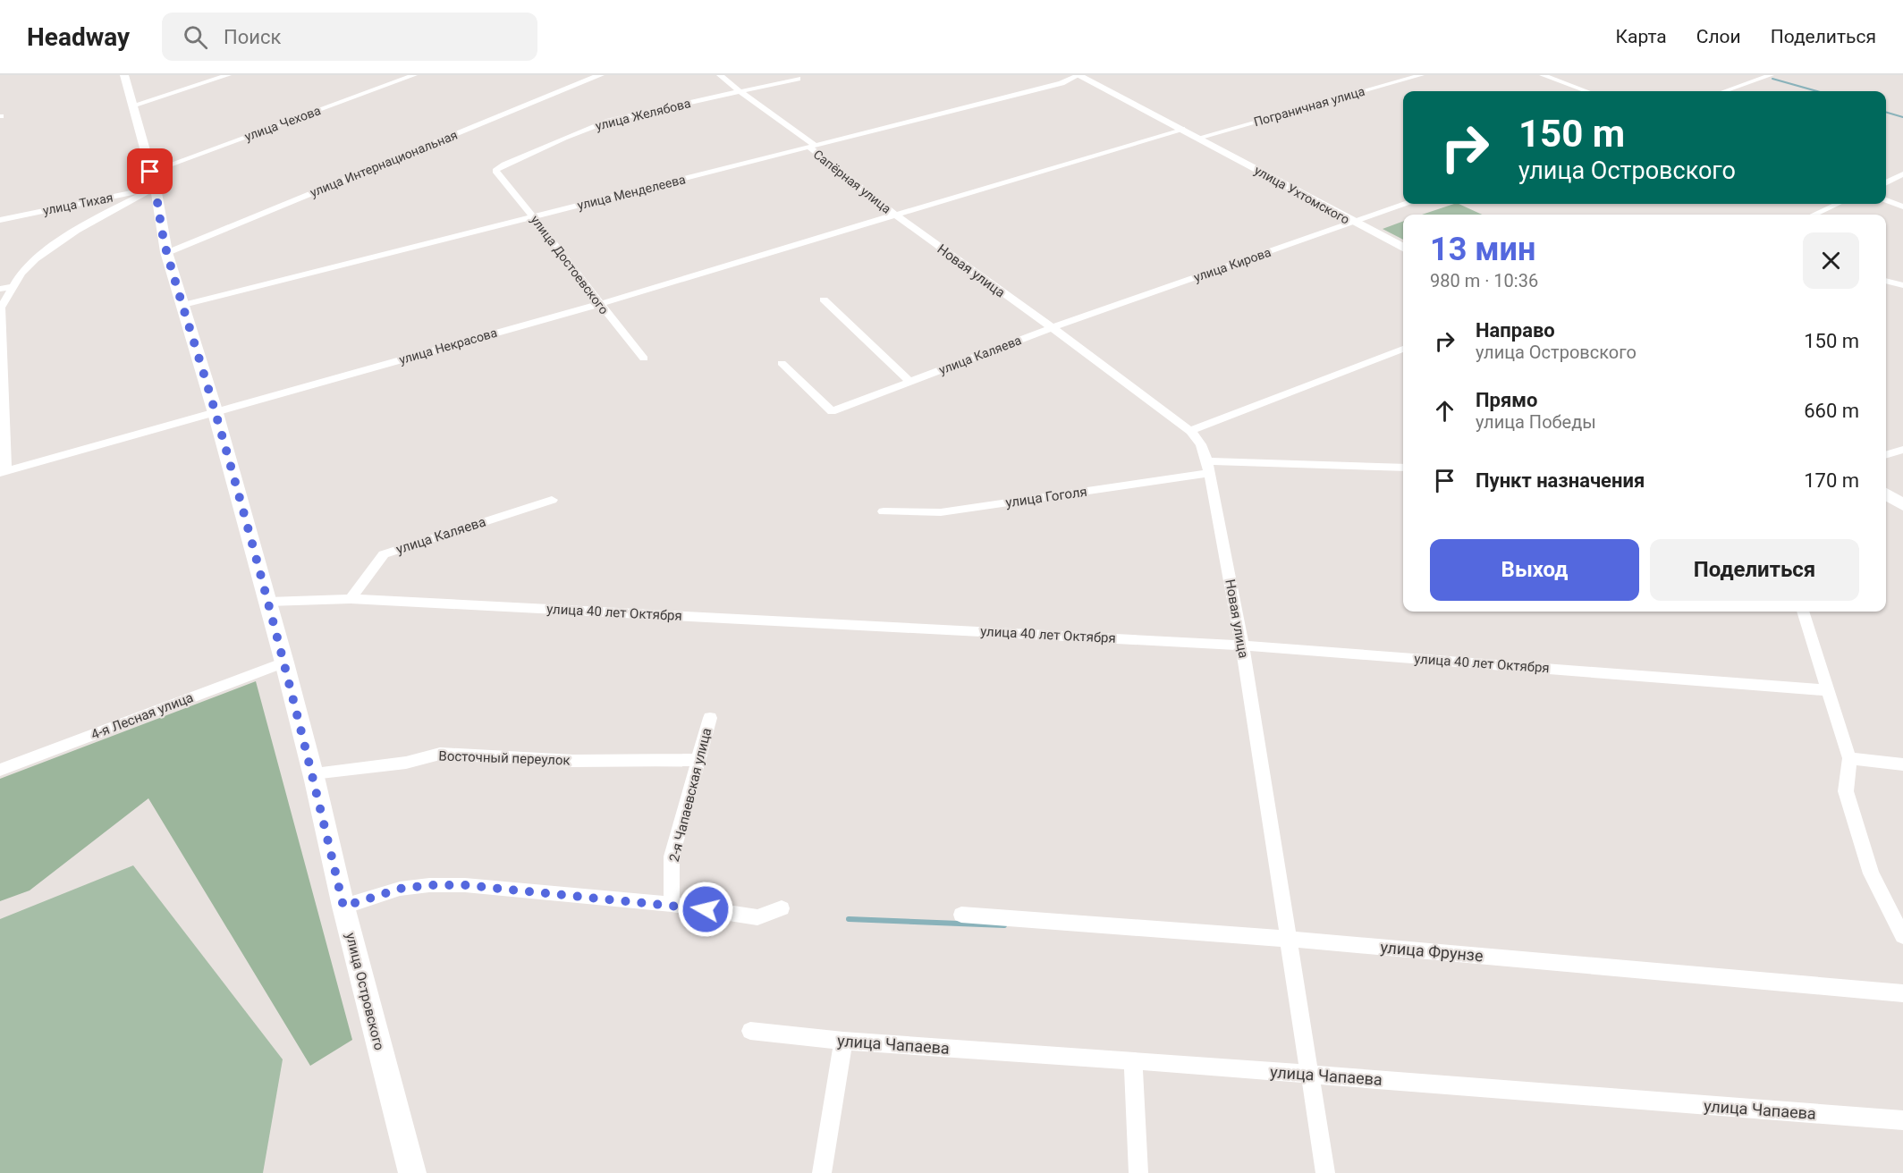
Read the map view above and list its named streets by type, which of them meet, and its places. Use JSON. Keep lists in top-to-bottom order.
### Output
{
  "streets": {
    "main road": ["улица Ухтомского", "улица Островского"],
    "street": [
      "Пограничная улица",
      "улица Желябова",
      "улица Чехова",
      "улица Интернациональная",
      "Сапёрная улица",
      "улица Менделеева",
      "улица Тихая",
      "улица Достоевского",
      "улица Кирова",
      "Новая улица",
      "улица Некрасова",
      "улица Каляева",
      "улица Гоголя",
      "улица 40 лет Октября",
      "4-я Лесная улица",
      "Восточный переулок",
      "2-я Чапаевская улица",
      "улица Фрунзе",
      "улица Чапаева"
    ]
  },
  "crossings": [
    ["Пограничная улица", "улица Ухтомского"],
    ["улица Желябова", "Сапёрная улица"],
    ["улица Желябова", "улица Достоевского"],
    ["улица Чехова", "улица Островского"],
    ["улица Интернациональная", "улица Островского"],
    ["Сапёрная улица", "улица Менделеева"],
    ["Сапёрная улица", "Новая улица"],
    ["Сапёрная улица", "улица Некрасова"],
    ["улица Менделеева", "улица Ухтомского"],
    ["улица Менделеева", "улица Достоевского"],
    ["улица Менделеева", "улица Островского"],
    ["улица Ухтомского", "улица Кирова"],
    ["улица Ухтомского", "улица Некрасова"],
    ["улица Тихая", "улица Островского"],
    ["улица Достоевского", "улица Некрасова"],
    ["улица Кирова", "Новая улица"],
    ["улица Кирова", "улица Каляева"],
    ["Новая улица", "улица Некрасова"],
    ["Новая улица", "улица Каляева"],
    ["Новая улица", "улица Гоголя"],
    ["Новая улица", "улица 40 лет Октября"],
    ["Новая улица", "улица Фрунзе"],
    ["Новая улица", "улица Чапаева"],
    ["улица Некрасова", "улица Островского"],
    ["улица Каляева", "улица 40 лет Октября"],
    ["улица 40 лет Октября", "улица Островского"],
    ["4-я Лесная улица", "улица Островского"],
    ["Восточный переулок", "2-я Чапаевская улица"],
    ["Восточный переулок", "улица Островского"]
  ],
  "page": {
    "header": "Headway",
    "search": "Поиск",
    "nav": ["Карта", "Слои", "Поделиться"],
    "turn": ["150 m", "улица Островского"],
    "heading": ["13 мин", "980 m · 10:36"],
    "list": [
      {
        "name": "Направо",
        "note": "улица Островского",
        "value": "150 m"
      },
      {
        "name": "Прямо",
        "note": "улица Победы",
        "value": "660 m"
      },
      {
        "name": "Пункт назначения",
        "value": "170 m"
      }
    ],
    "buttons": ["Выход", "Поделиться"]
  }
}
